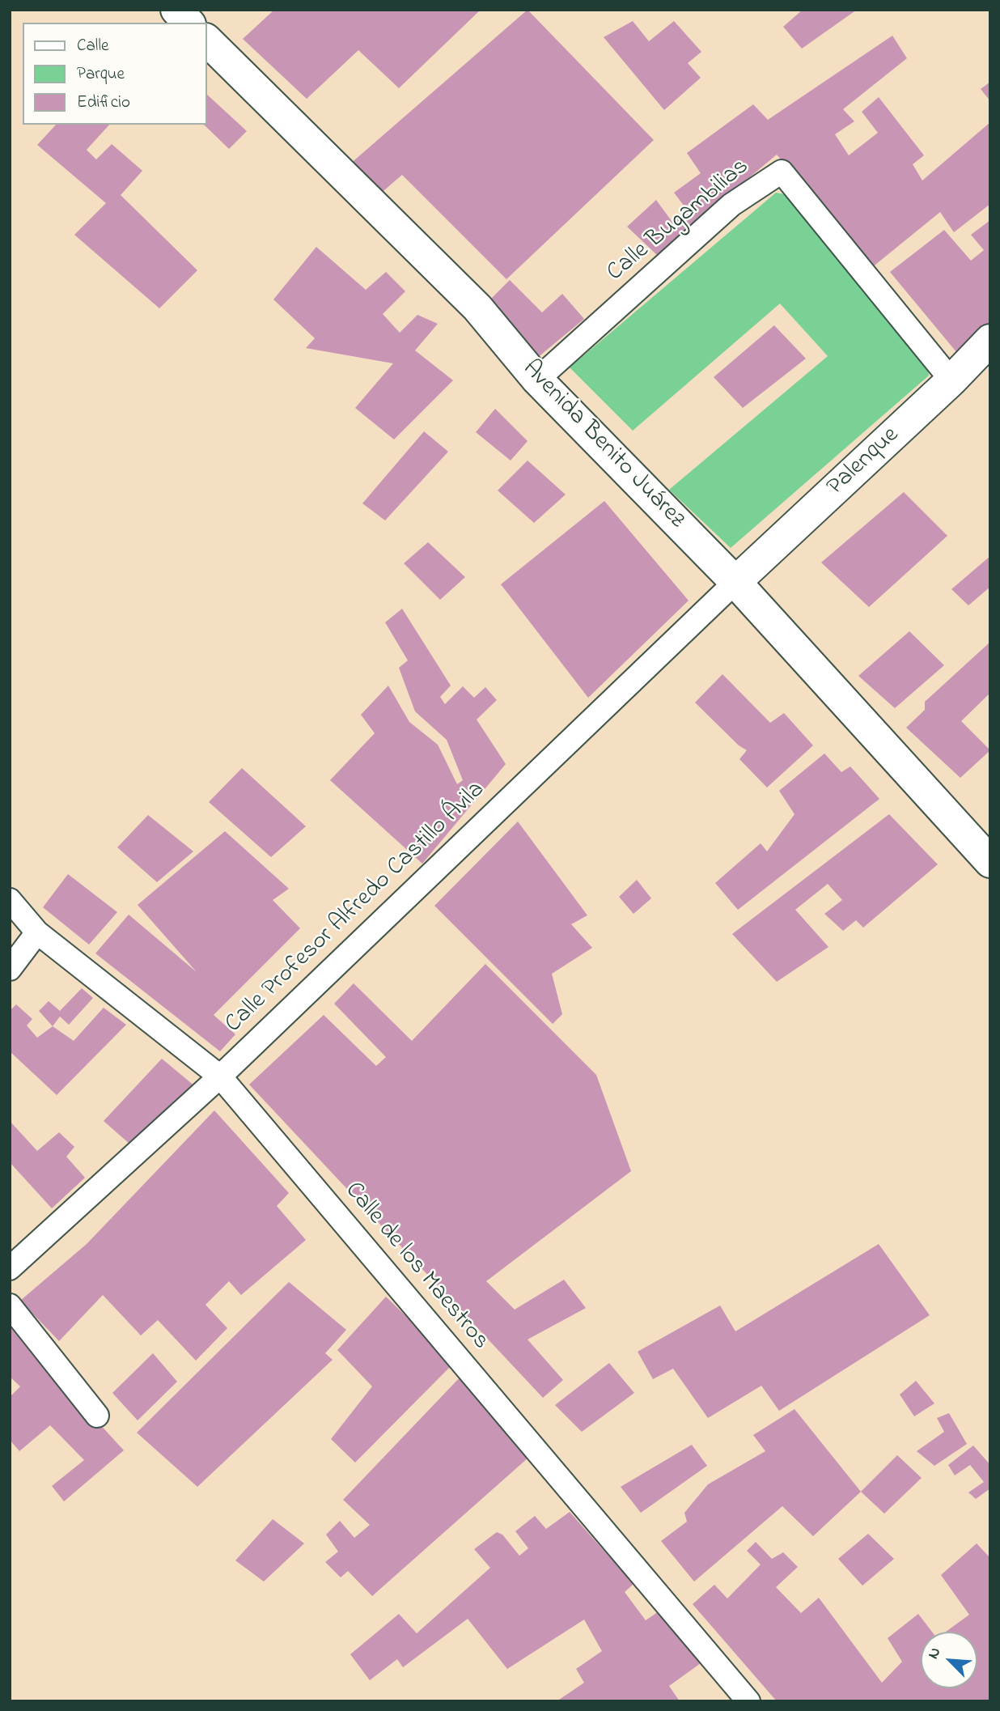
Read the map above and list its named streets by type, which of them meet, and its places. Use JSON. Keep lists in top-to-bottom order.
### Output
{
  "streets": {
    "main road": ["Avenida Benito Juárez", "Palenque"],
    "street": ["Calle Bugambilias", "Calle Profesor Alfredo Castillo Ávila", "Calle de los Maestros"]
  },
  "crossings": [
    ["Calle Bugambilias", "Avenida Benito Juárez"],
    ["Calle Bugambilias", "Palenque"],
    ["Avenida Benito Juárez", "Palenque"],
    ["Avenida Benito Juárez", "Calle Profesor Alfredo Castillo Ávila"],
    ["Palenque", "Calle Profesor Alfredo Castillo Ávila"],
    ["Calle Profesor Alfredo Castillo Ávila", "Calle de los Maestros"]
  ],
  "legend": ["Calle", "Parque", "Edificio"],
  "north": "top left"
}
